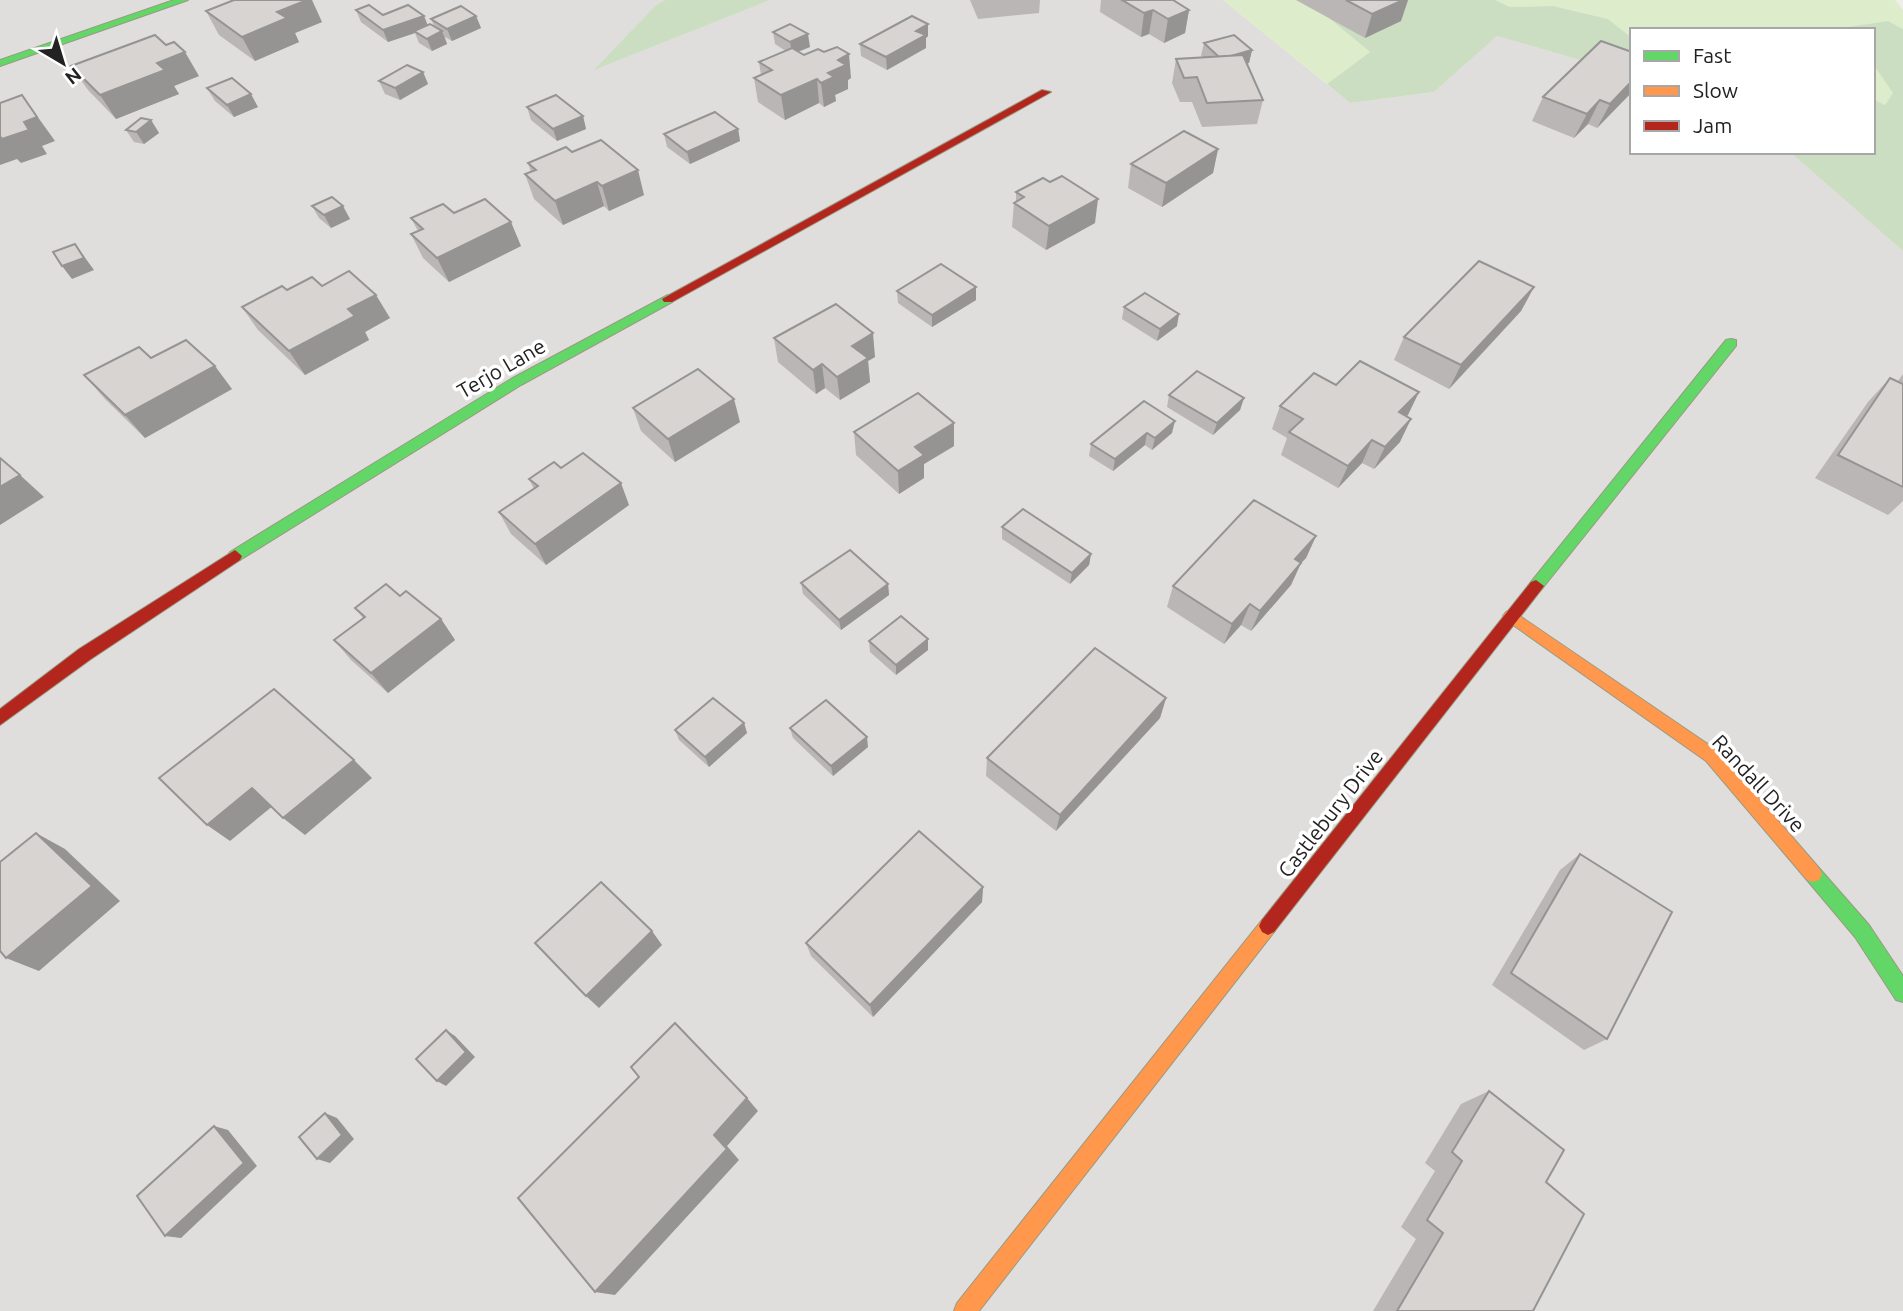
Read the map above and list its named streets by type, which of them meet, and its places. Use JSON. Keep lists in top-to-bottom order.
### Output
{
  "streets": {
    "street": ["Terjo Lane", "Randall Drive", "Castlebury Drive"]
  },
  "crossings": [
    ["Randall Drive", "Castlebury Drive"]
  ],
  "legend": ["Fast", "Slow", "Jam"],
  "north": "bottom right"
}
